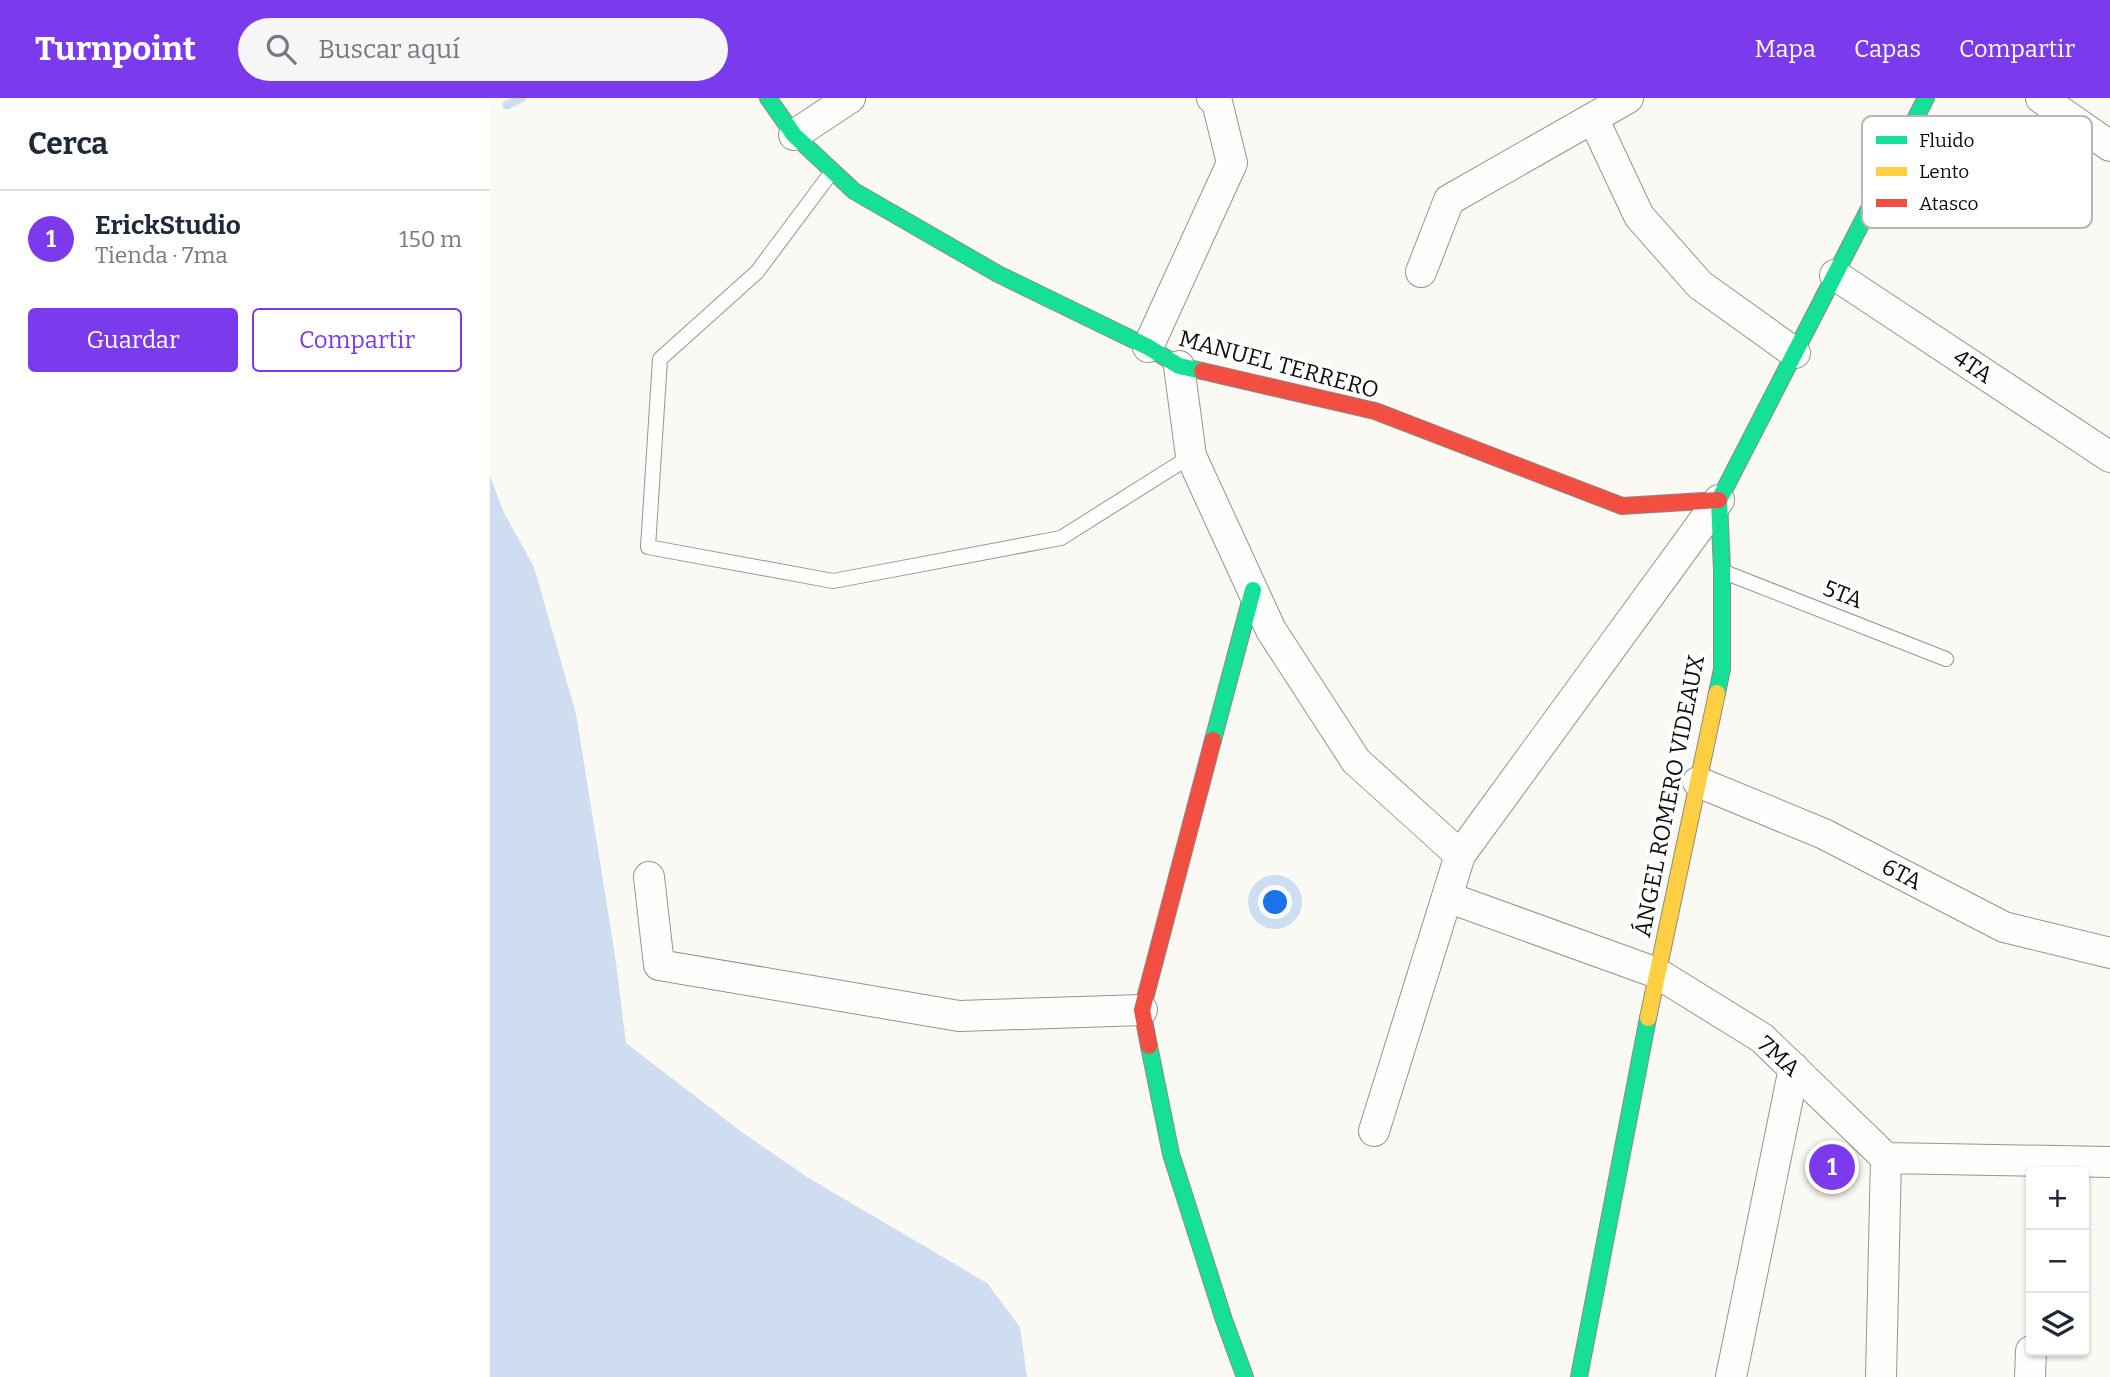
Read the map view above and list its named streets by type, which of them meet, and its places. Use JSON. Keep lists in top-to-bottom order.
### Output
{
  "streets": {
    "street": [
      "MANUEL TERRERO",
      "4TA",
      "ÁNGEL ROMERO VIDEAUX",
      "6TA",
      "7MA"
    ],
    "lane": ["5TA"]
  },
  "crossings": [
    ["MANUEL TERRERO", "ÁNGEL ROMERO VIDEAUX"],
    ["4TA", "ÁNGEL ROMERO VIDEAUX"],
    ["5TA", "ÁNGEL ROMERO VIDEAUX"],
    ["ÁNGEL ROMERO VIDEAUX", "6TA"],
    ["ÁNGEL ROMERO VIDEAUX", "7MA"]
  ],
  "legend": ["Fluido", "Lento", "Atasco"],
  "page": {
    "header": "Turnpoint",
    "search": "Buscar aquí",
    "nav": ["Mapa", "Capas", "Compartir"],
    "heading": "Cerca",
    "list": [
      {
        "mark": "1",
        "name": "ErickStudio",
        "note": "Tienda · 7ma",
        "value": "150 m"
      }
    ],
    "buttons": ["Guardar", "Compartir"],
    "pins": "1",
    "map_buttons": ["+", "−"]
  }
}
